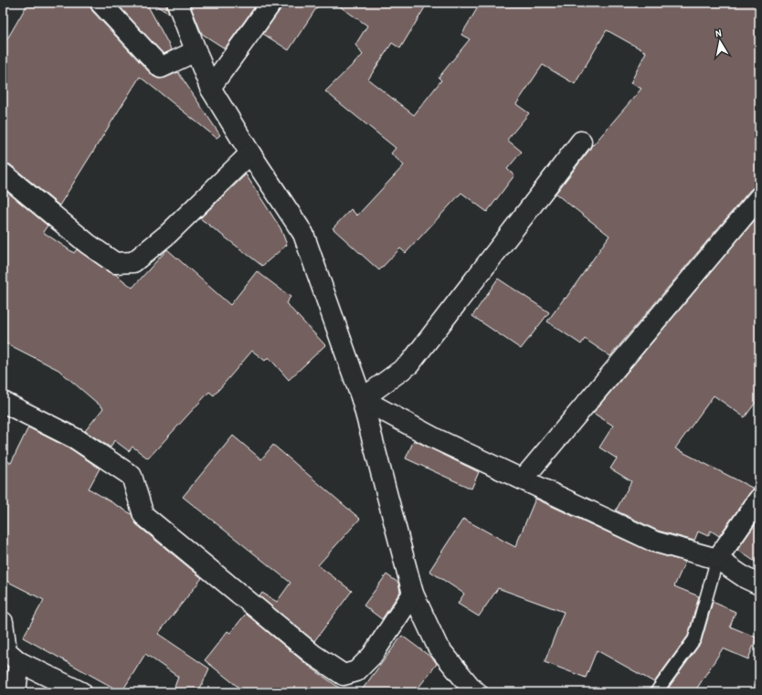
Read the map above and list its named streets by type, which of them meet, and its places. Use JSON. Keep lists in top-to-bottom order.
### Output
{
  "north": "top"
}
